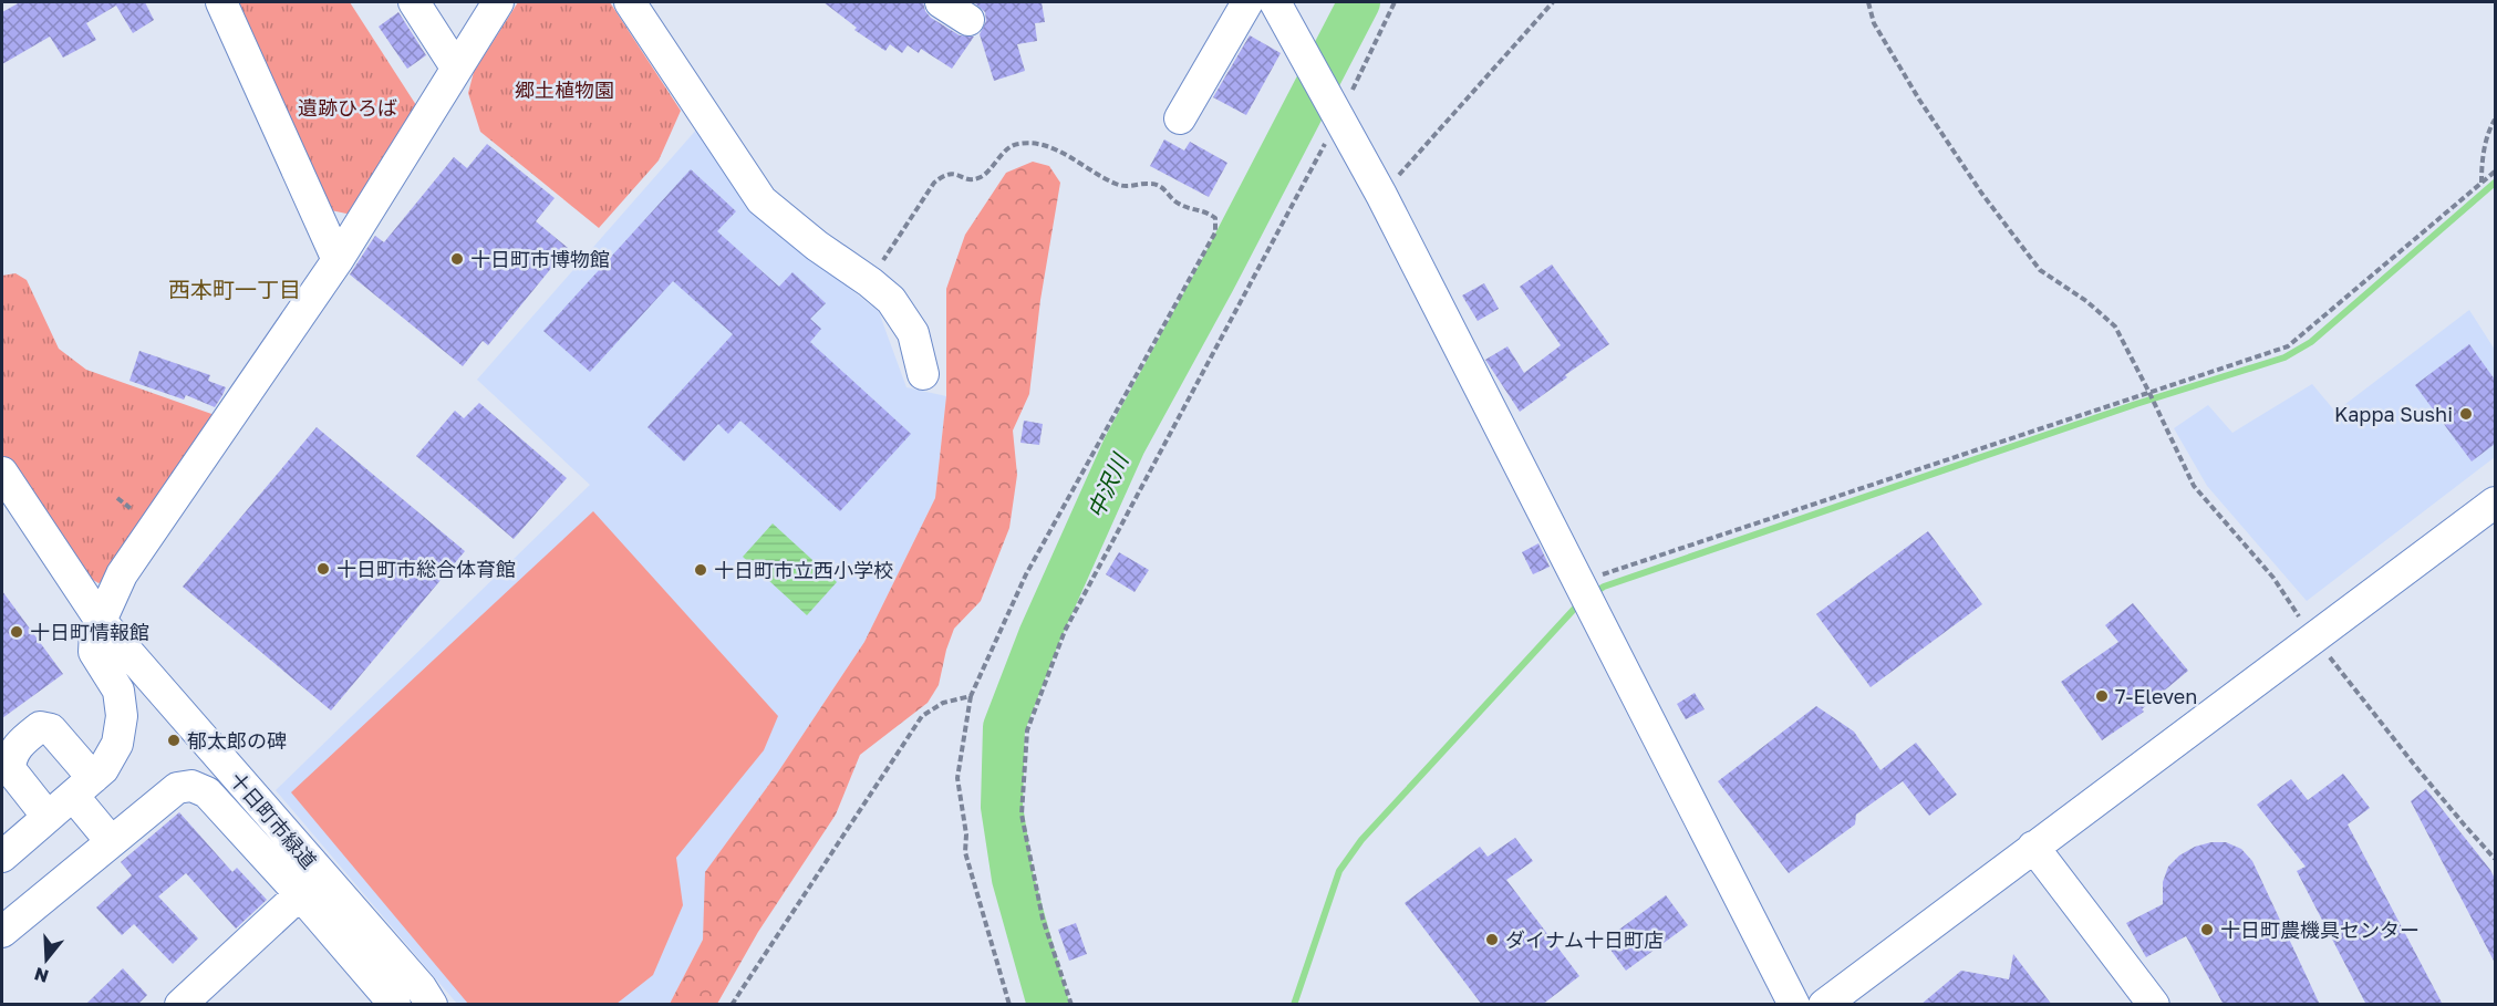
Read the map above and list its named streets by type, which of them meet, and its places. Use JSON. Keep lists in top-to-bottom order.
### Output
{
  "streets": {
    "street": ["十日町市緑道"]
  },
  "districts": ["西本町一丁目"],
  "water": ["中沢川"],
  "parks": ["郷土植物園", "遺跡ひろば"],
  "places": [
    "十日町市博物館",
    "Kappa Sushi",
    "十日町市総合体育館",
    "十日町市立西小学校",
    "十日町情報館",
    "7-Eleven",
    "郁太郎の碑",
    "十日町農機具センター",
    "ダイナム十日町店"
  ],
  "north": "bottom"
}
